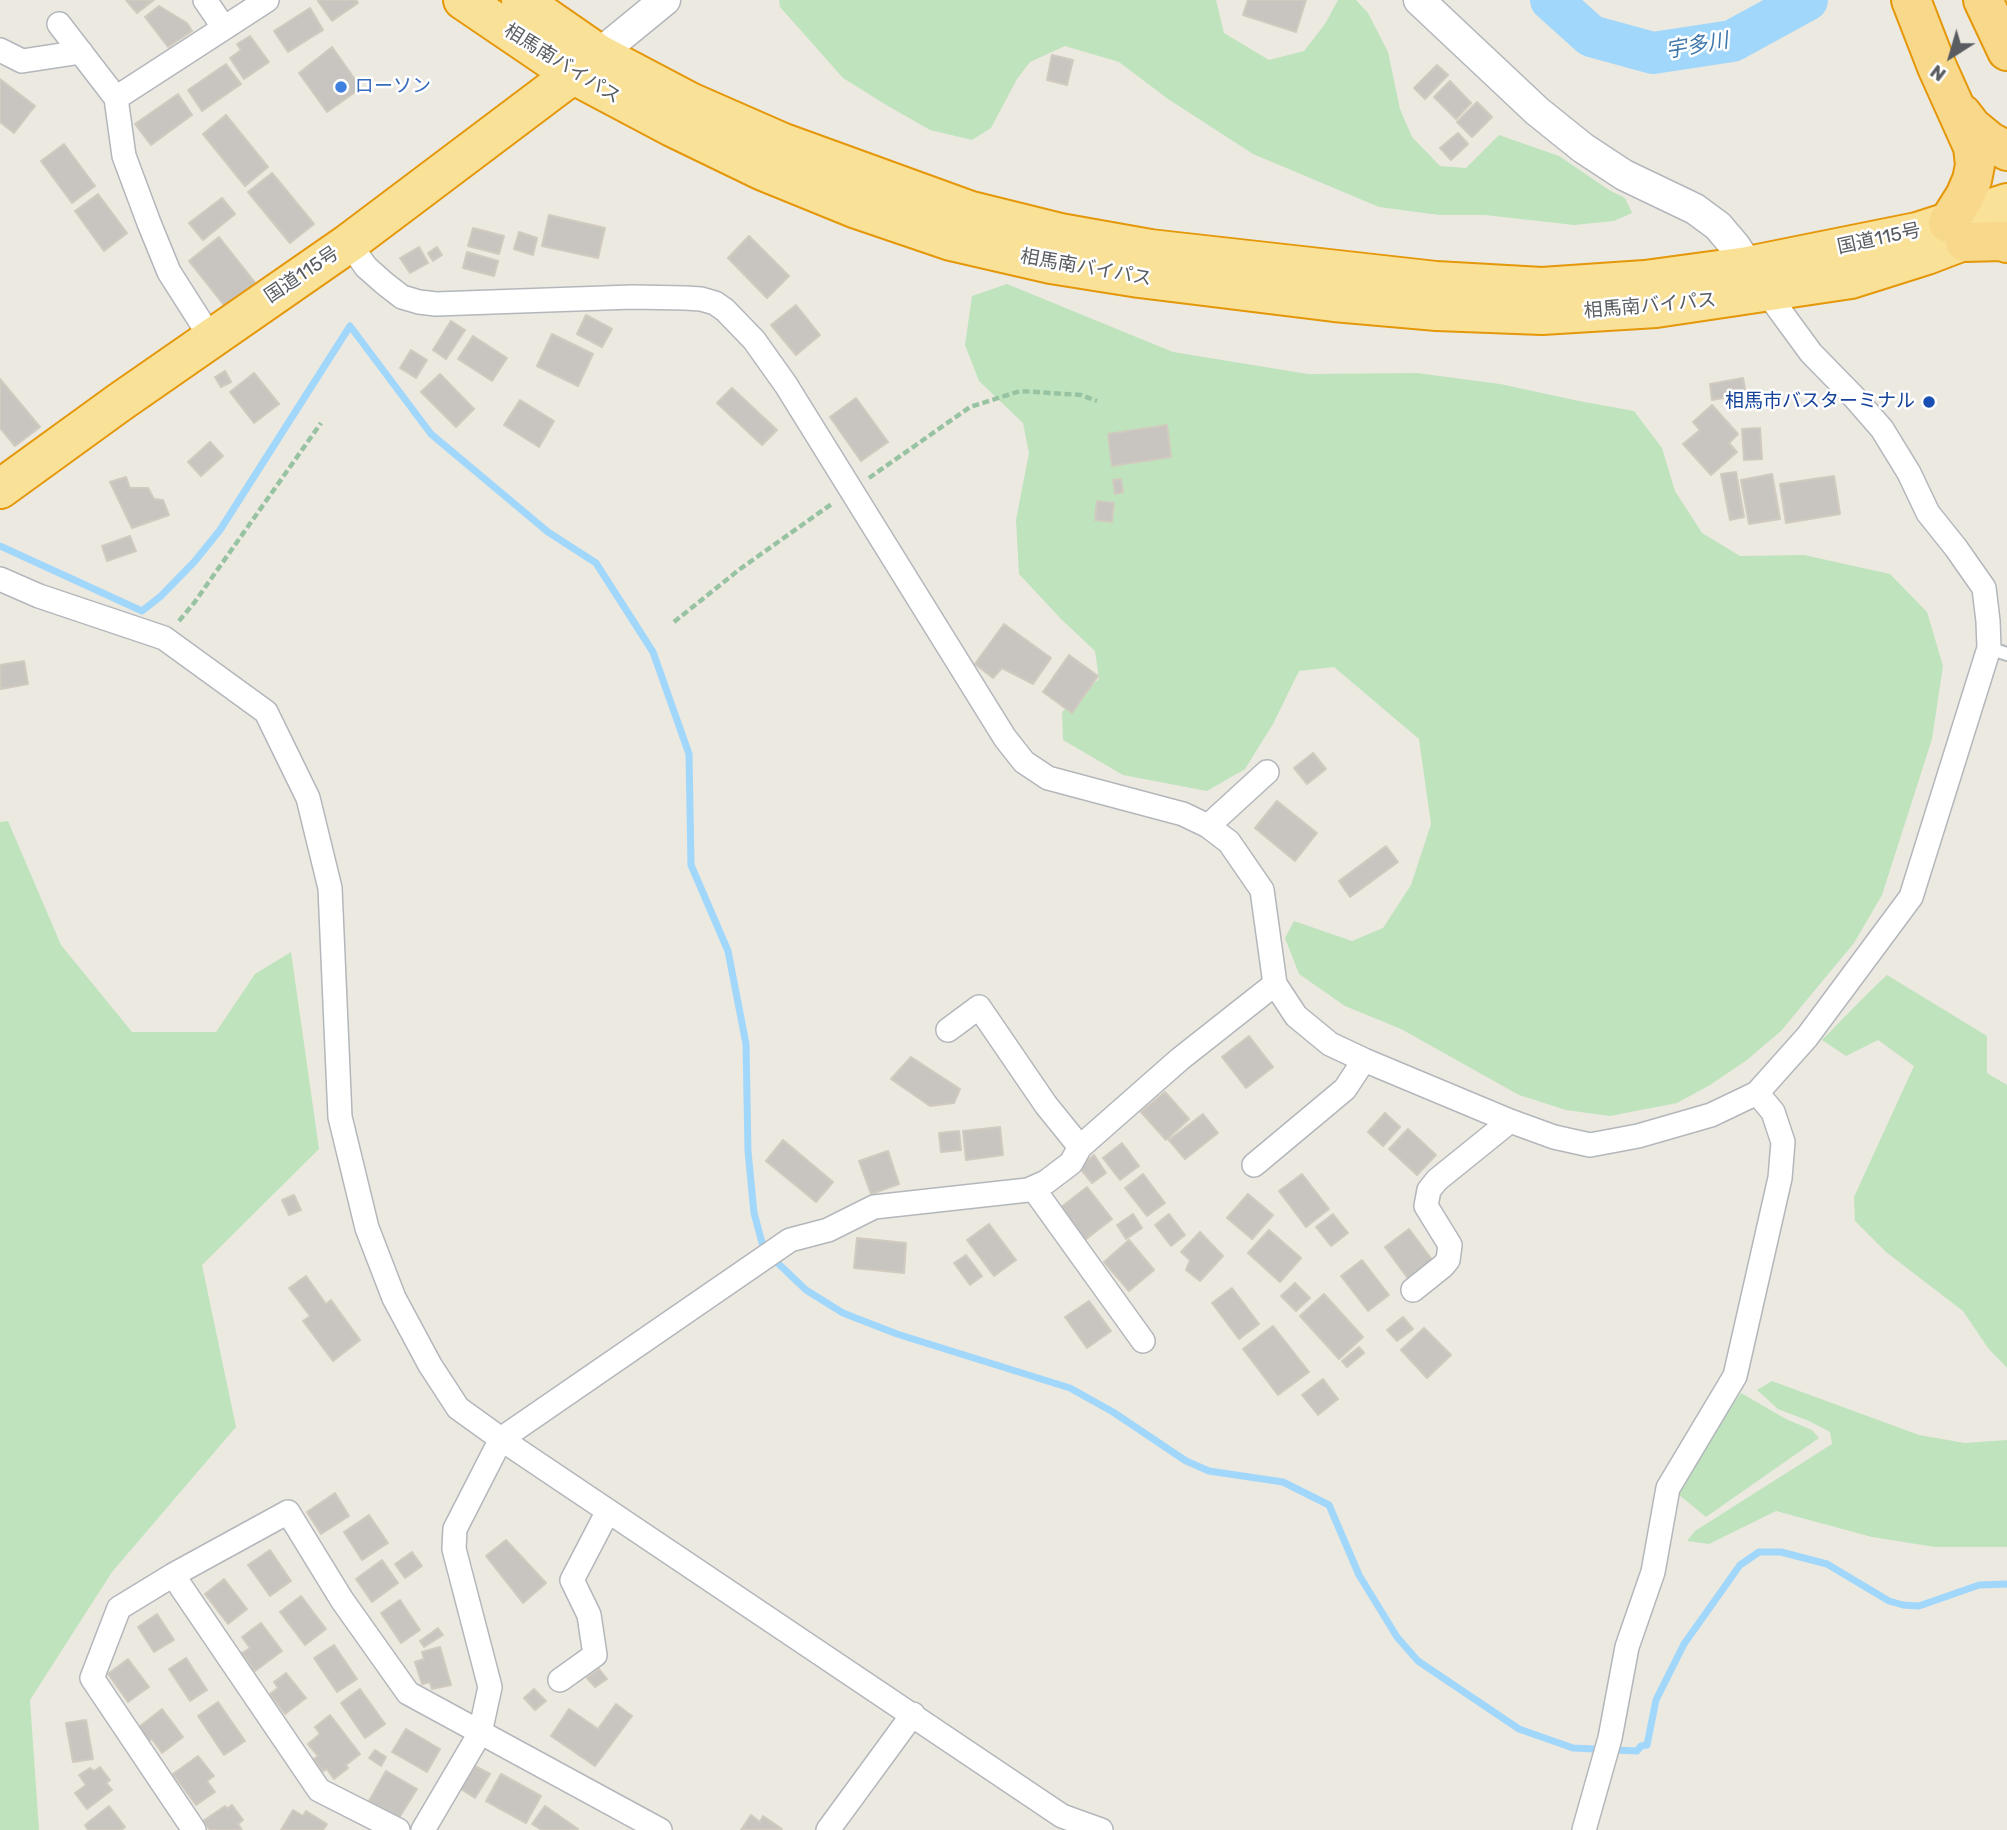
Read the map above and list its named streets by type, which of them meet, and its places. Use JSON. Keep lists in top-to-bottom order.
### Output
{
  "streets": {
    "highway": ["相馬南バイパス", "国道115号"]
  },
  "crossings": [
    ["相馬南バイパス", "国道115号"]
  ],
  "water": ["宇多川"],
  "places": ["ローソン", "相馬市バスターミナル"],
  "north": "bottom left"
}
